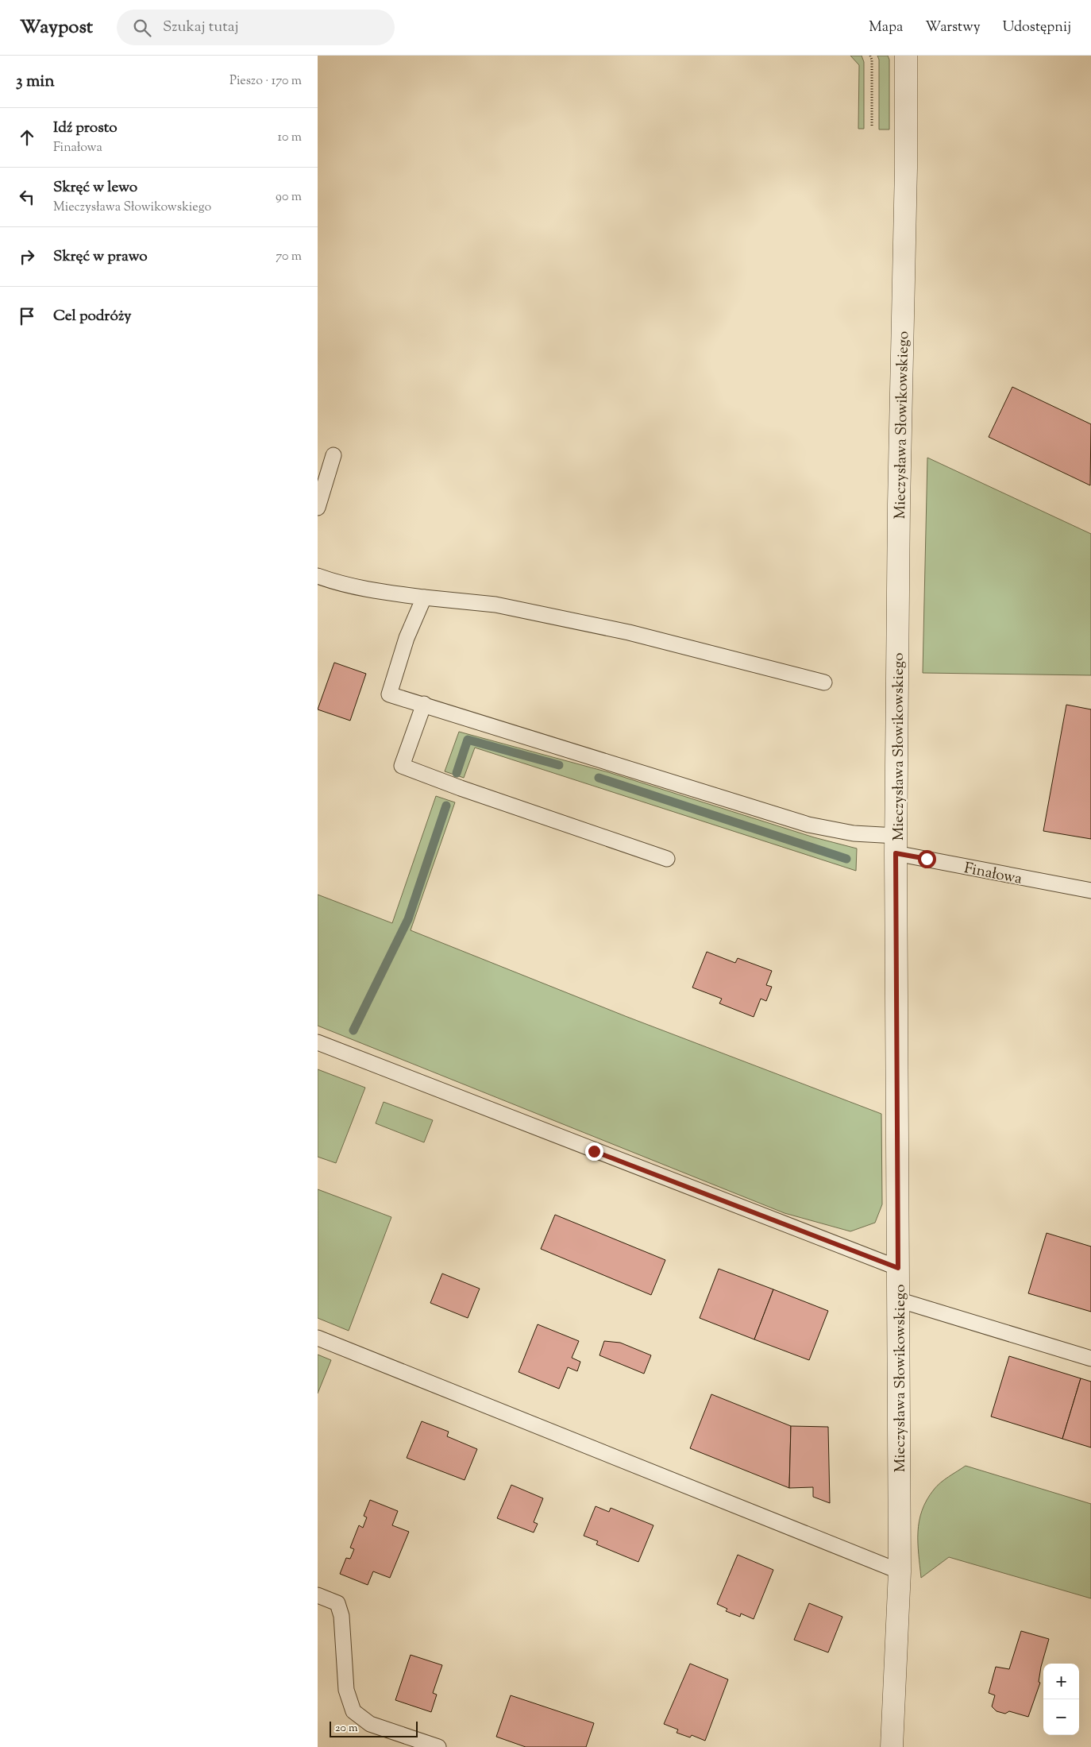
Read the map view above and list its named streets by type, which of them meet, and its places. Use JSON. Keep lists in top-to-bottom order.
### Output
{
  "streets": {
    "street": ["Mieczysława Słowikowskiego"],
    "lane": ["Finałowa"]
  },
  "crossings": [
    ["Mieczysława Słowikowskiego", "Finałowa"]
  ],
  "scale_bar": "20 m",
  "page": {
    "header": "Waypost",
    "search": "Szukaj tutaj",
    "nav": ["Mapa", "Warstwy", "Udostępnij"],
    "heading": ["3 min", "Pieszo · 170 m"],
    "list": [
      ["Idź prosto", "Finałowa", "10 m"],
      ["Skręć w lewo", "Mieczysława Słowikowskiego", "90 m"],
      ["Skręć w prawo", "70 m"],
      "Cel podróży"
    ],
    "map_buttons": ["+", "−"],
    "scale": "20 m"
  }
}
